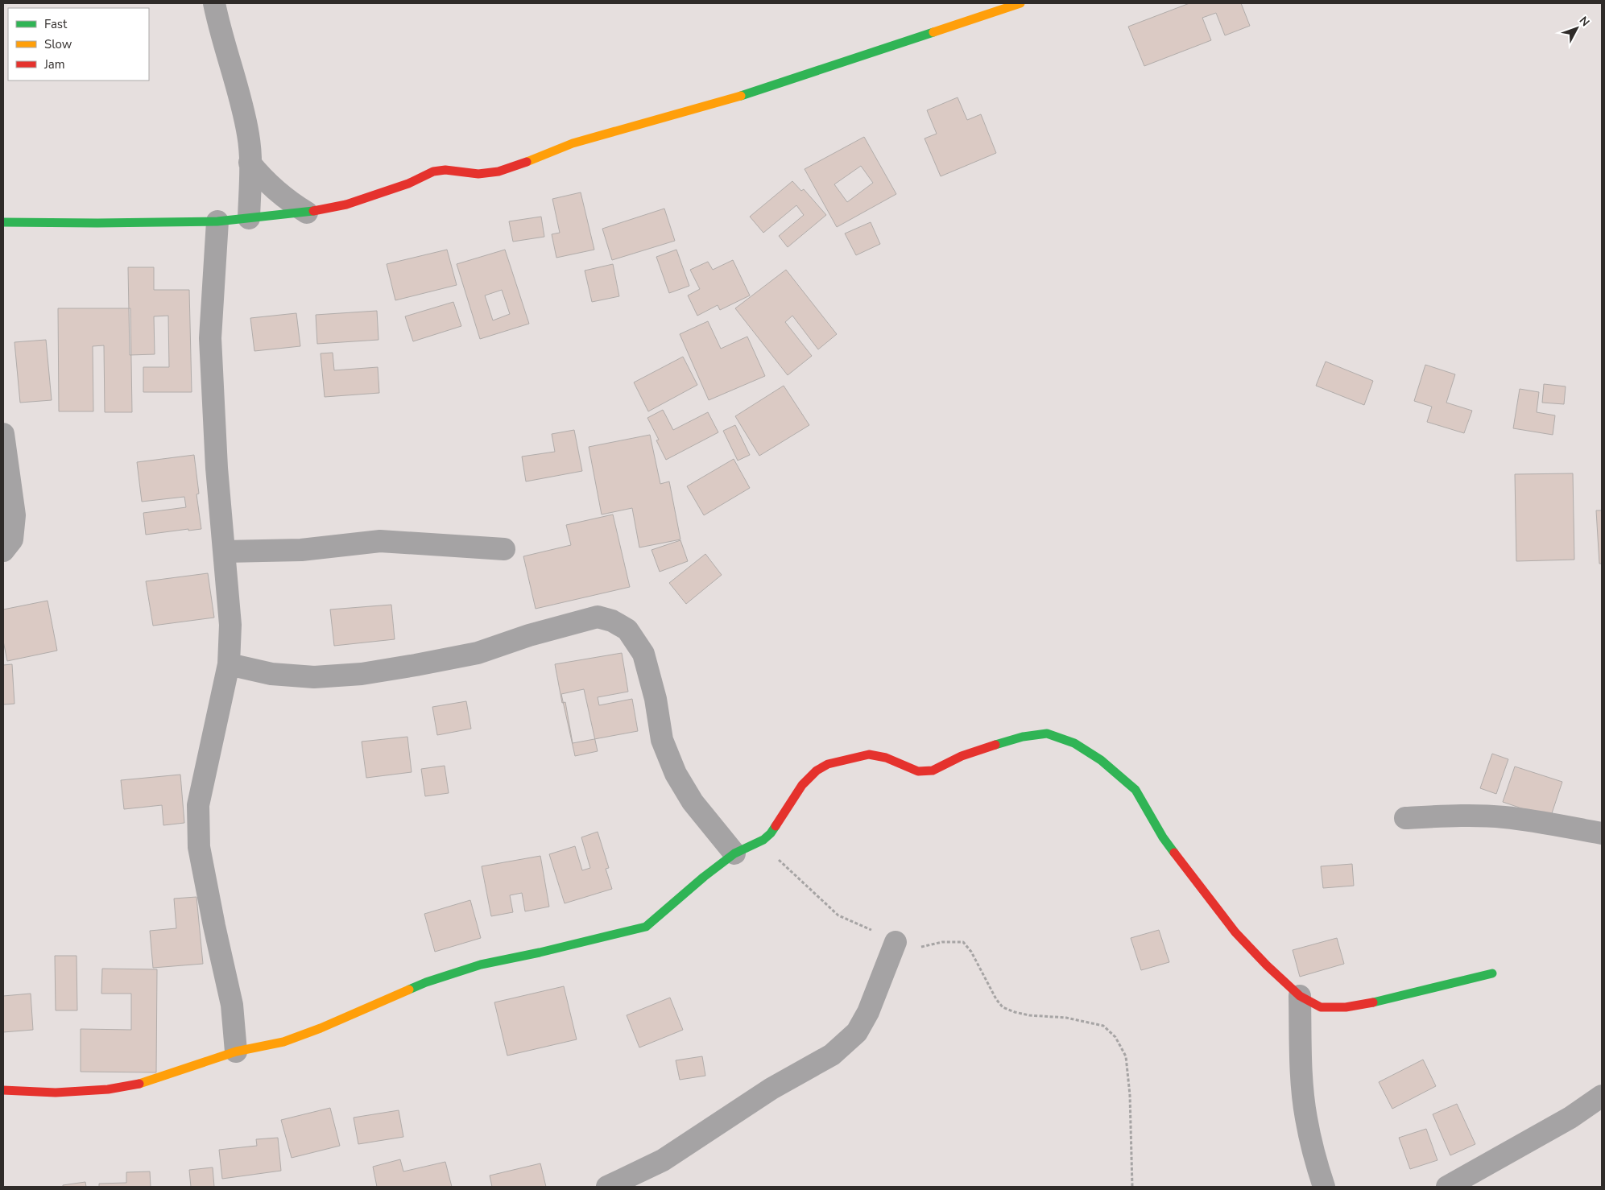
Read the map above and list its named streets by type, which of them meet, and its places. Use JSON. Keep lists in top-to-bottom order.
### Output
{
  "legend": ["Fast", "Slow", "Jam"],
  "north": "top right"
}
